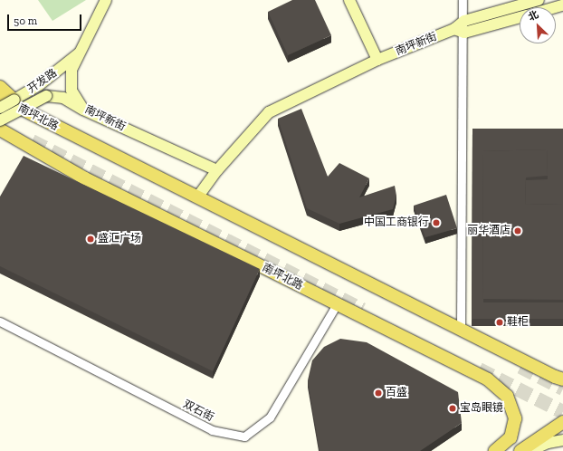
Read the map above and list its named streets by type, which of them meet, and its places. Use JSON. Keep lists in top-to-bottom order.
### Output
{
  "streets": {
    "main road": ["南坪北路"],
    "street": ["南坪新街", "开发路", "双石街"]
  },
  "crossings": [
    ["南坪新街", "开发路"],
    ["南坪新街", "南坪北路"],
    ["南坪北路", "双石街"]
  ],
  "places": [
    "中国工商银行",
    "丽华酒店",
    "盛汇广场",
    "鞋柜",
    "百盛",
    "宝岛眼镜"
  ],
  "scale_bar": "50 m",
  "north": "top left"
}
